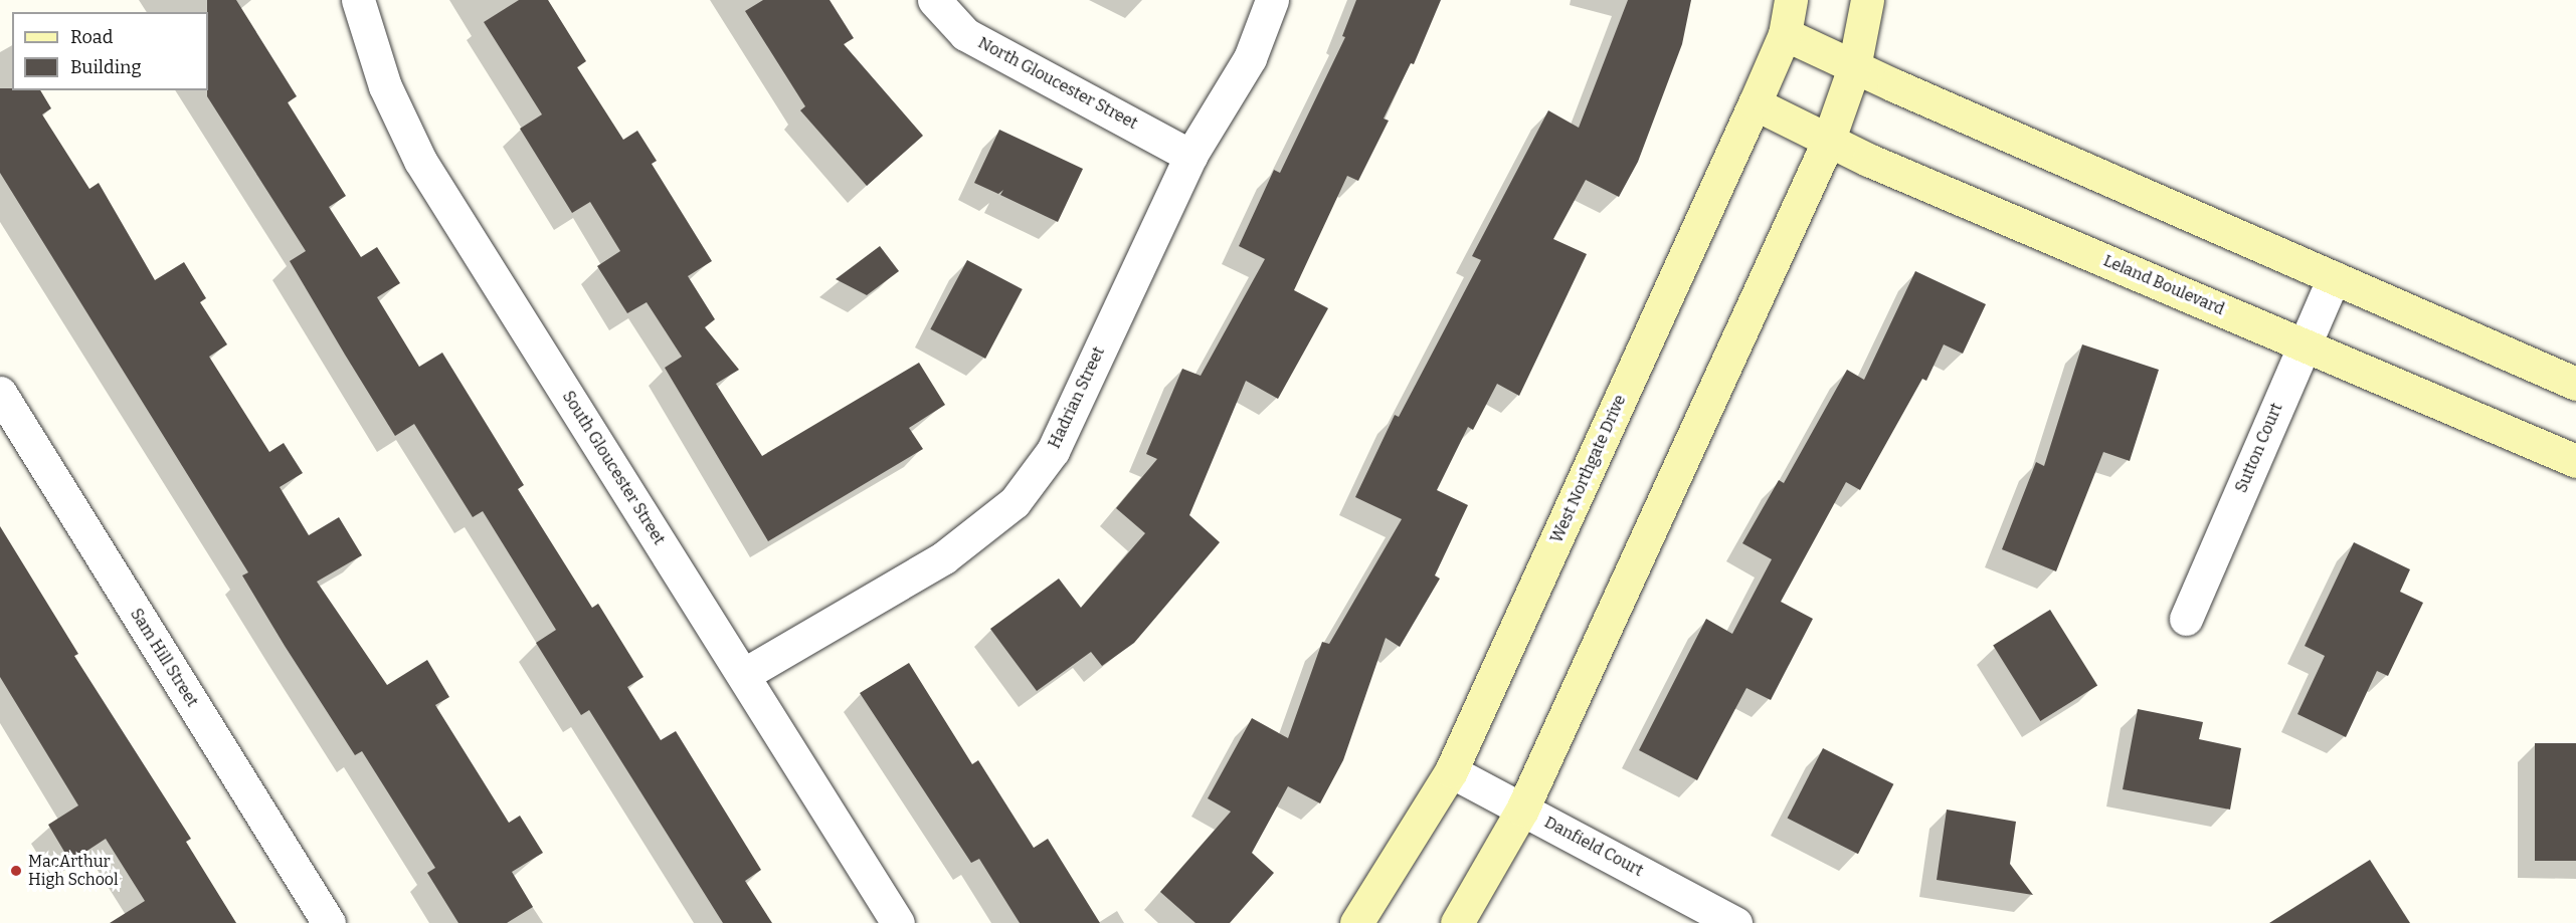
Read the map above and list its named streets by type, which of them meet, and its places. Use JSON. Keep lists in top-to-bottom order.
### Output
{
  "streets": {
    "main road": ["Leland Boulevard", "West Northgate Drive"],
    "street": [
      "North Gloucester Street",
      "Hadrian Street",
      "Sutton Court",
      "South Gloucester Street",
      "Sam Hill Street",
      "Danfield Court"
    ]
  },
  "crossings": [
    ["North Gloucester Street", "Hadrian Street"],
    ["Leland Boulevard", "Sutton Court"],
    ["Leland Boulevard", "West Northgate Drive"],
    ["Hadrian Street", "South Gloucester Street"],
    ["West Northgate Drive", "Danfield Court"]
  ],
  "places": ["MacArthur High School"],
  "legend": ["Road", "Building"]
}
